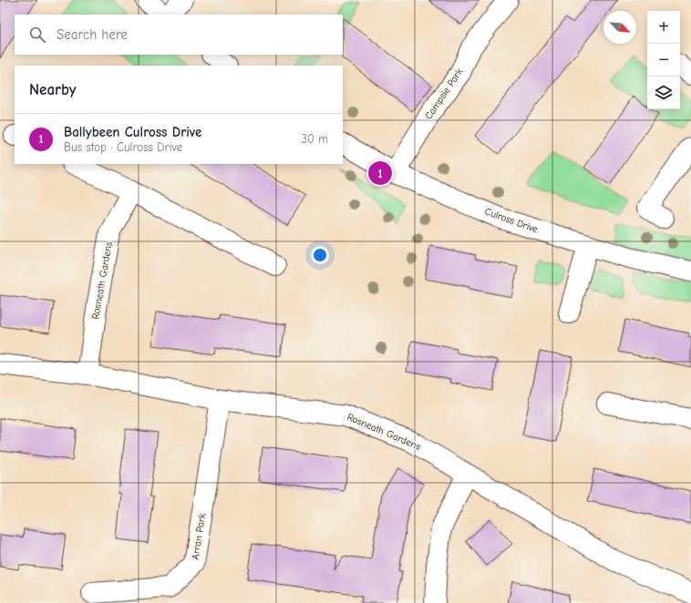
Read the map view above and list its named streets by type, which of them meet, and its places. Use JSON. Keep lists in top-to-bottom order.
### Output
{
  "streets": {
    "street": [
      "Campsie Park",
      "Culross Drive",
      "Rosneath Gardens",
      "Arran Park"
    ]
  },
  "crossings": [
    ["Campsie Park", "Culross Drive"],
    ["Rosneath Gardens", "Arran Park"]
  ],
  "north": "bottom right",
  "page": {
    "map_buttons": ["+", "−"],
    "search": "Search here",
    "heading": "Nearby",
    "list": [
      {
        "mark": "1",
        "name": "Ballybeen Culross Drive",
        "note": "Bus stop · Culross Drive",
        "value": "30 m"
      }
    ],
    "pins": "1"
  }
}
